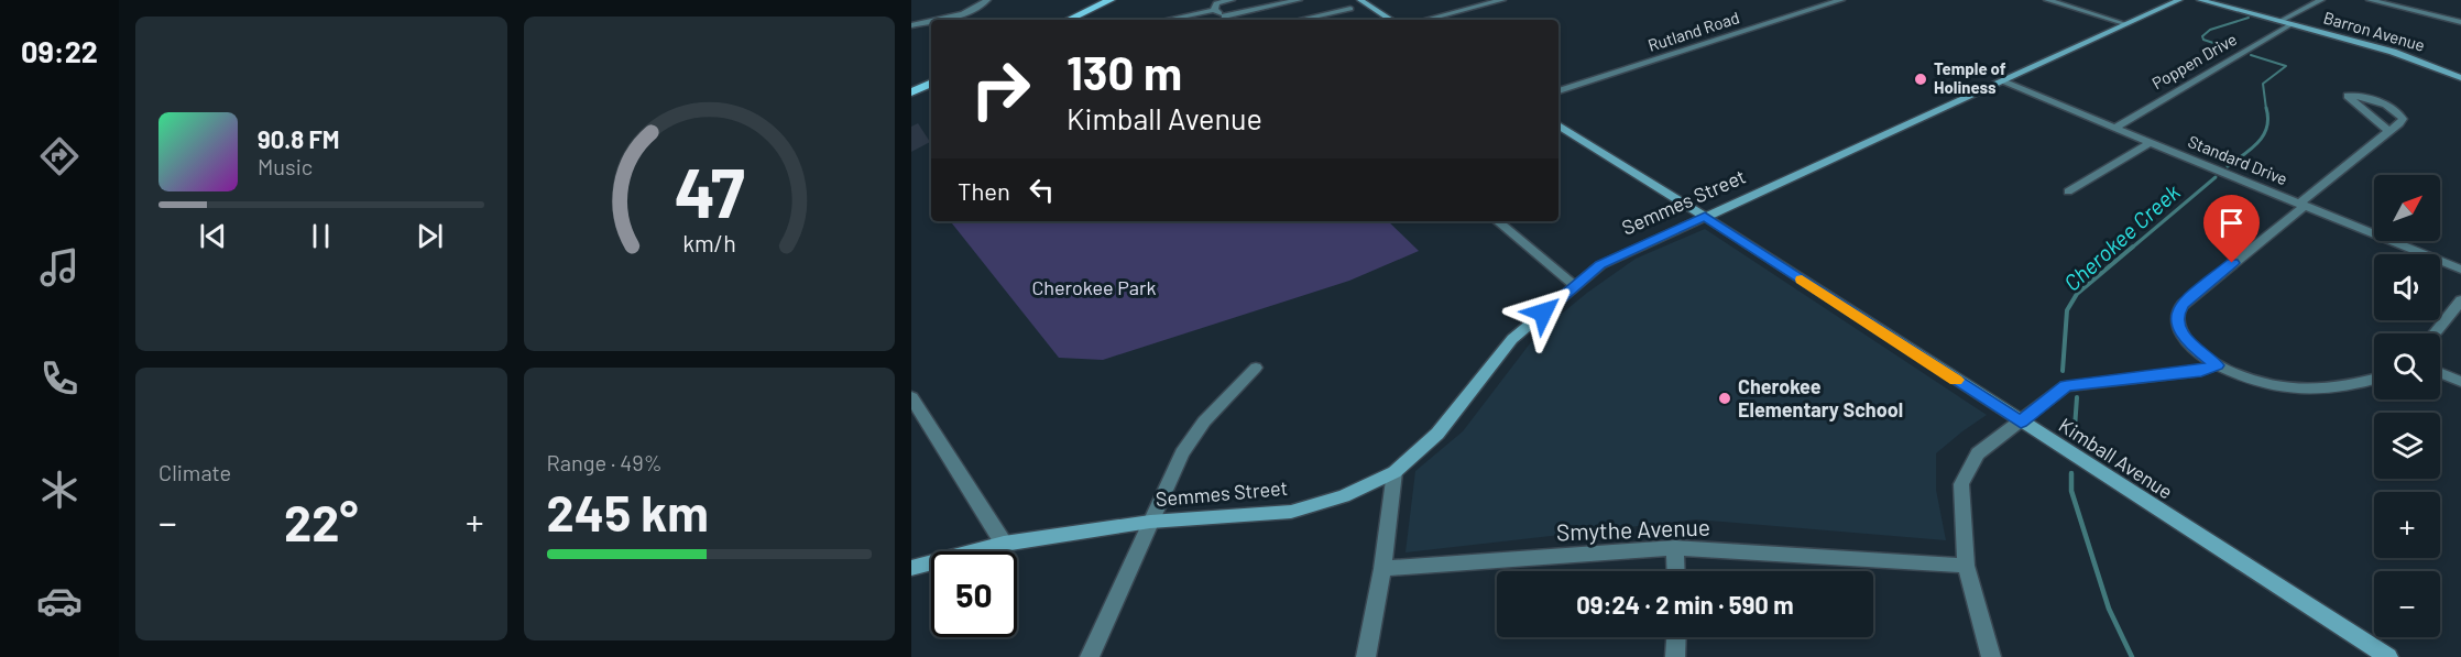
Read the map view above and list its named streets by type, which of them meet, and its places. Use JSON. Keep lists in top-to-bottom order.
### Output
{
  "streets": {
    "main road": ["Barron Avenue", "Semmes Street", "Kimball Avenue"],
    "street": [
      "Rutland Road",
      "Poppen Drive",
      "Standard Drive",
      "Smythe Avenue"
    ]
  },
  "crossings": [
    ["Barron Avenue", "Poppen Drive"],
    ["Poppen Drive", "Standard Drive"],
    ["Standard Drive", "Semmes Street"],
    ["Semmes Street", "Kimball Avenue"]
  ],
  "water": ["Cherokee Creek"],
  "parks": ["Cherokee Park"],
  "places": ["Temple of Holiness", "Cherokee Elementary School"],
  "north": "top right",
  "page": {
    "tabs": "09:22",
    "turn": ["130 m", "Kimball Avenue"],
    "song": ["90.8 FM", "Music"],
    "then": "Then",
    "map_buttons": ["+", "−"],
    "tile": [
      "Climate",
      ["Range · 49%", "245 km"]
    ],
    "heat": ["−", "22°", "+"],
    "limit": "50",
    "trip": "09:24 · 2 min · 590 m",
    "gauge": ["47", "km/h"]
  }
}
